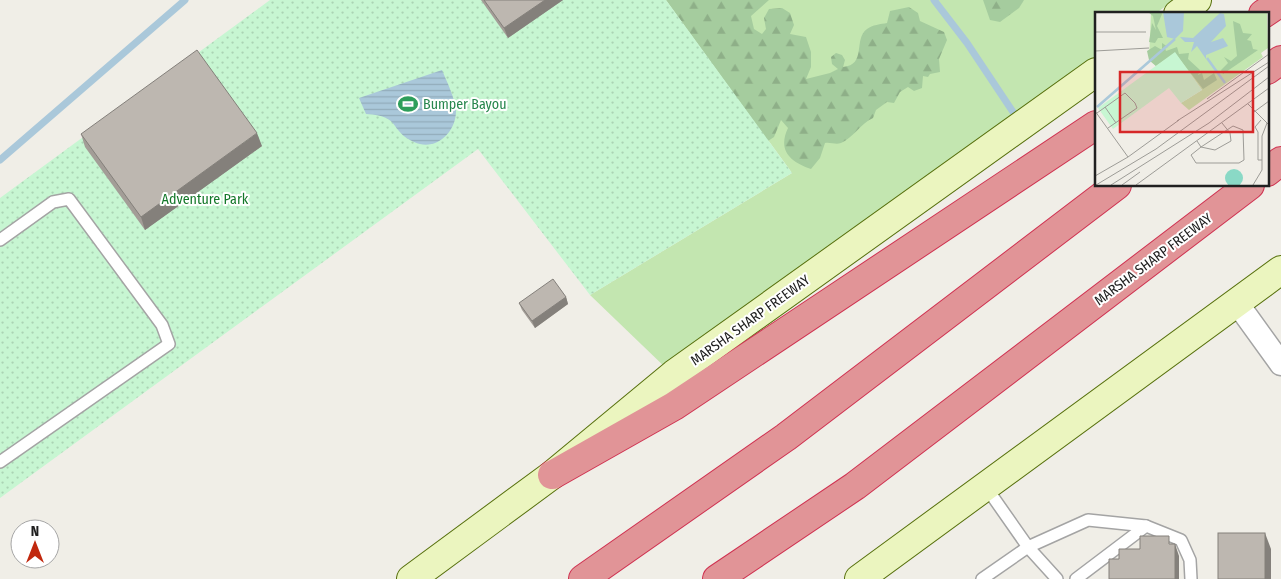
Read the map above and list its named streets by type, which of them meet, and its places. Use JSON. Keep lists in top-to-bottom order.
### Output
{
  "streets": {
    "highway": ["MARSHA SHARP FREEWAY"]
  },
  "parks": ["Adventure Park"],
  "places": {
    "sports": ["Bumper Bayou"]
  },
  "north": "top"
}
